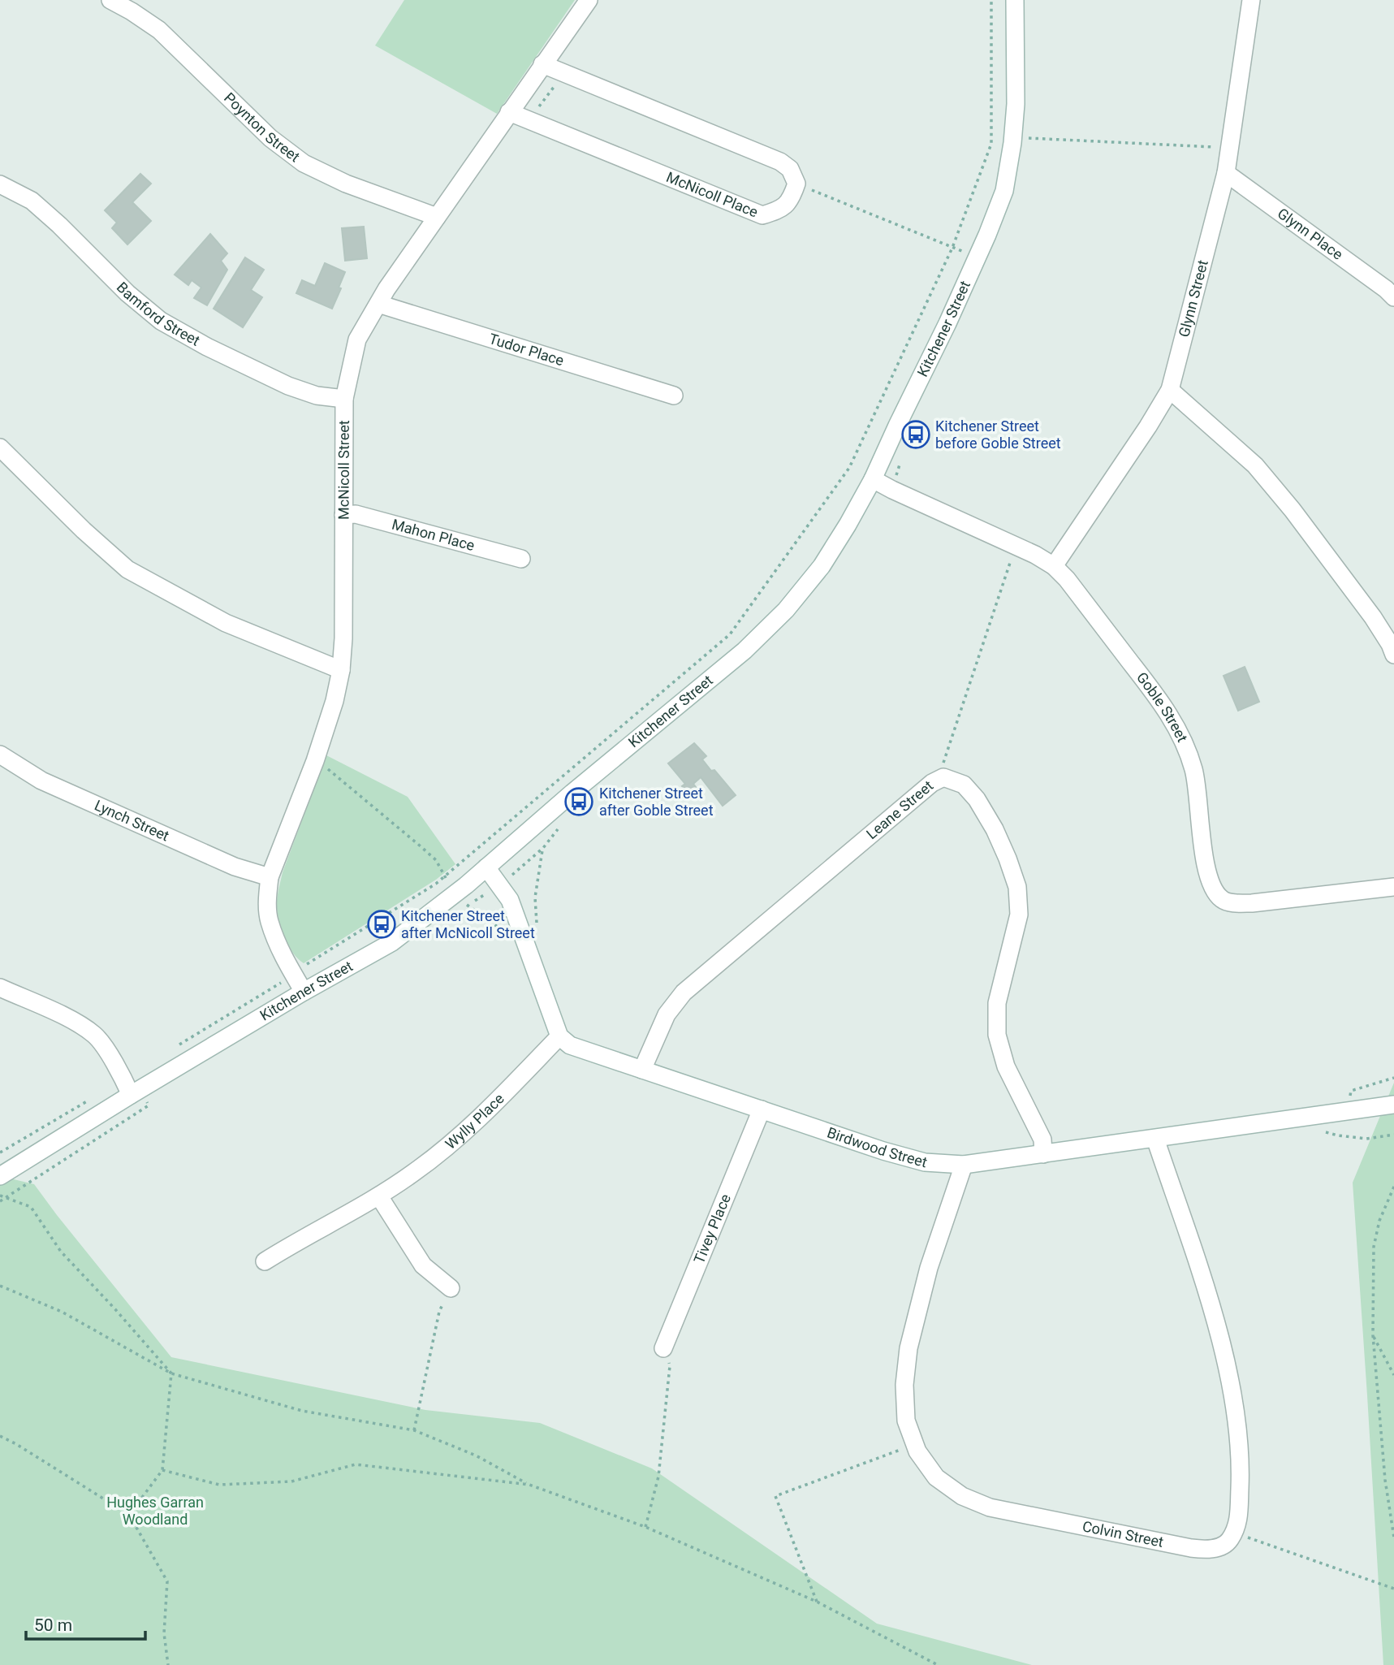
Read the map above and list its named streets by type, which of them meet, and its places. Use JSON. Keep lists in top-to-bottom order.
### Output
{
  "streets": {
    "street": [
      "Poynton Street",
      "McNicoll Place",
      "Glynn Place",
      "Glynn Street",
      "Bamford Street",
      "Kitchener Street",
      "Tudor Place",
      "McNicoll Street",
      "Mahon Place",
      "Goble Street",
      "Leane Street",
      "Lynch Street",
      "Wylly Place",
      "Birdwood Street",
      "Tivey Place",
      "Colvin Street"
    ]
  },
  "crossings": [
    ["Poynton Street", "McNicoll Street"],
    ["McNicoll Place", "McNicoll Street"],
    ["Glynn Place", "Glynn Street"],
    ["Glynn Street", "Goble Street"],
    ["Bamford Street", "McNicoll Street"],
    ["Kitchener Street", "McNicoll Street"],
    ["Kitchener Street", "Goble Street"],
    ["Tudor Place", "McNicoll Street"],
    ["McNicoll Street", "Mahon Place"],
    ["McNicoll Street", "Lynch Street"],
    ["Leane Street", "Birdwood Street"],
    ["Wylly Place", "Birdwood Street"],
    ["Birdwood Street", "Tivey Place"],
    ["Birdwood Street", "Colvin Street"]
  ],
  "parks": ["Hughes Garran Woodland"],
  "places": {
    "bus stop": ["Kitchener Street before Goble Street", "Kitchener Street after Goble Street", "Kitchener Street after McNicoll Street"]
  },
  "scale_bar": "50 m"
}
